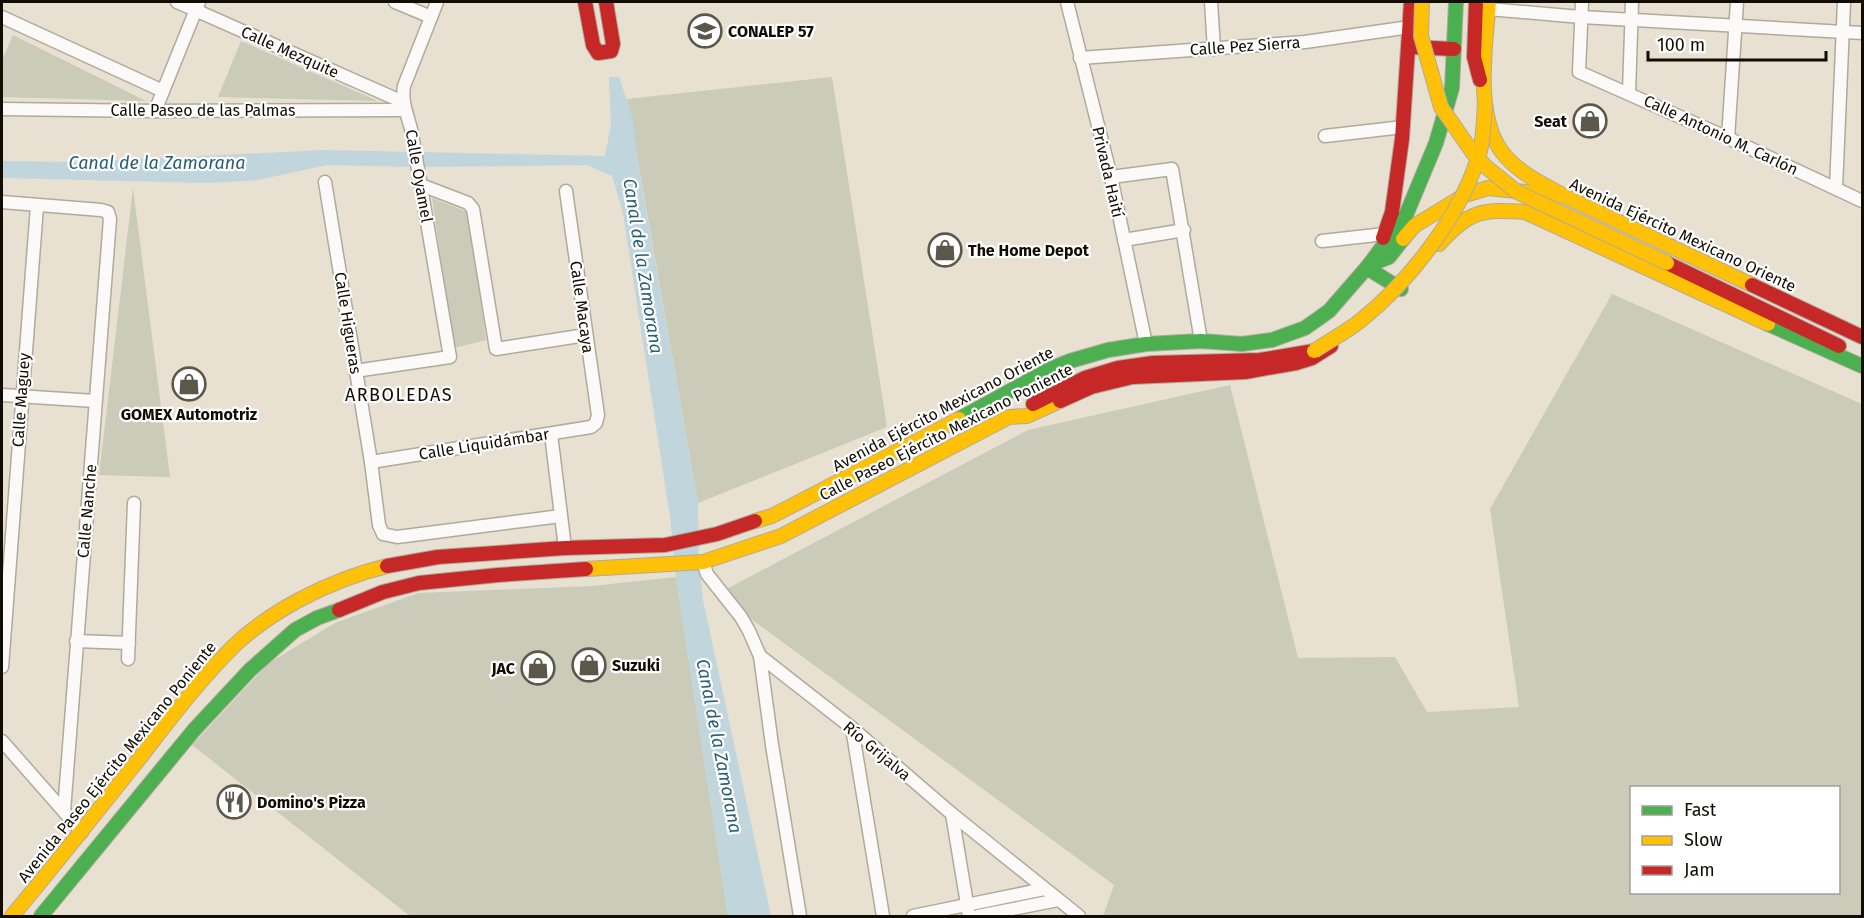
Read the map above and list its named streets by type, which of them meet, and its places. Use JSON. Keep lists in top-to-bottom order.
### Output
{
  "streets": {
    "main road": ["Avenida Ejército Mexicano Oriente", "Calle Paseo Ejército Mexicano Poniente", "Avenida Paseo Ejército Mexicano Poniente"],
    "street": [
      "Calle Pez Sierra",
      "Calle Mezquite",
      "Calle Paseo de las Palmas",
      "Calle Antonio M. Carlón",
      "Privada Haití",
      "Calle Oyamel",
      "Calle Macaya",
      "Calle Higueras",
      "Calle Maguey",
      "Calle Liquidámbar",
      "Calle Nanche",
      "Río Grijalva"
    ]
  },
  "crossings": [
    ["Calle Pez Sierra", "Privada Haití"],
    ["Calle Mezquite", "Calle Paseo de las Palmas"],
    ["Calle Mezquite", "Calle Oyamel"],
    ["Calle Paseo de las Palmas", "Calle Oyamel"],
    ["Privada Haití", "Avenida Ejército Mexicano Oriente"],
    ["Calle Oyamel", "Calle Higueras"],
    ["Avenida Ejército Mexicano Oriente", "Avenida Paseo Ejército Mexicano Poniente"],
    ["Calle Macaya", "Calle Liquidámbar"],
    ["Calle Higueras", "Calle Liquidámbar"],
    ["Calle Maguey", "Calle Nanche"],
    ["Calle Paseo Ejército Mexicano Poniente", "Río Grijalva"]
  ],
  "districts": ["ARBOLEDAS"],
  "water": ["Canal de la Zamorana"],
  "places": {
    "school or university": ["CONALEP 57"],
    "shop": [
      "Seat",
      "The Home Depot",
      "GOMEX Automotriz",
      "Suzuki",
      "JAC"
    ],
    "restaurant": ["Domino's Pizza"]
  },
  "legend": ["Fast", "Slow", "Jam"],
  "scale_bar": "100 m"
}
